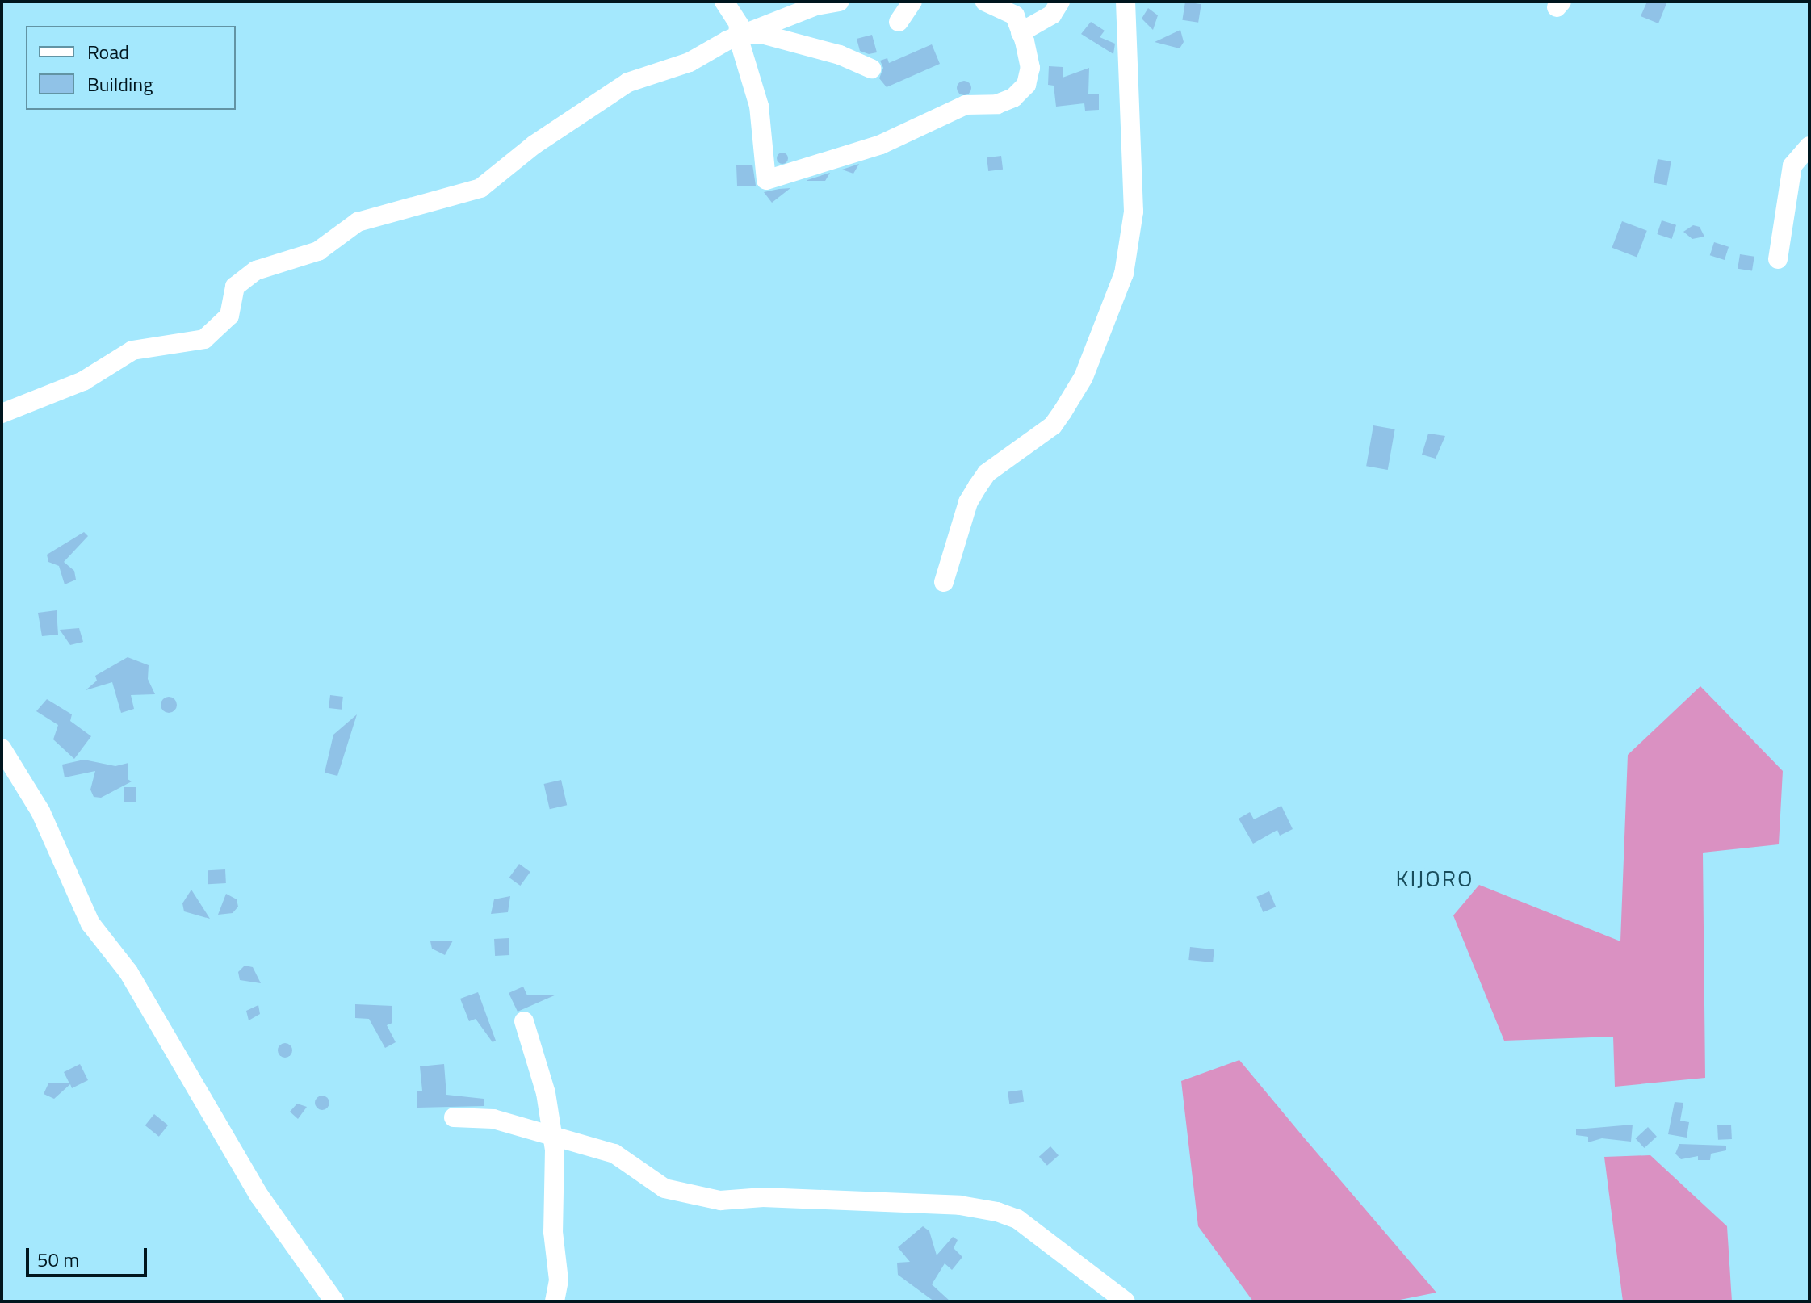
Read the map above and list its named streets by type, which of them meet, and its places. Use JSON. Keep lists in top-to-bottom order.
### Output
{
  "districts": ["KIJORO"],
  "legend": ["Road", "Building"],
  "scale_bar": "50 m"
}
